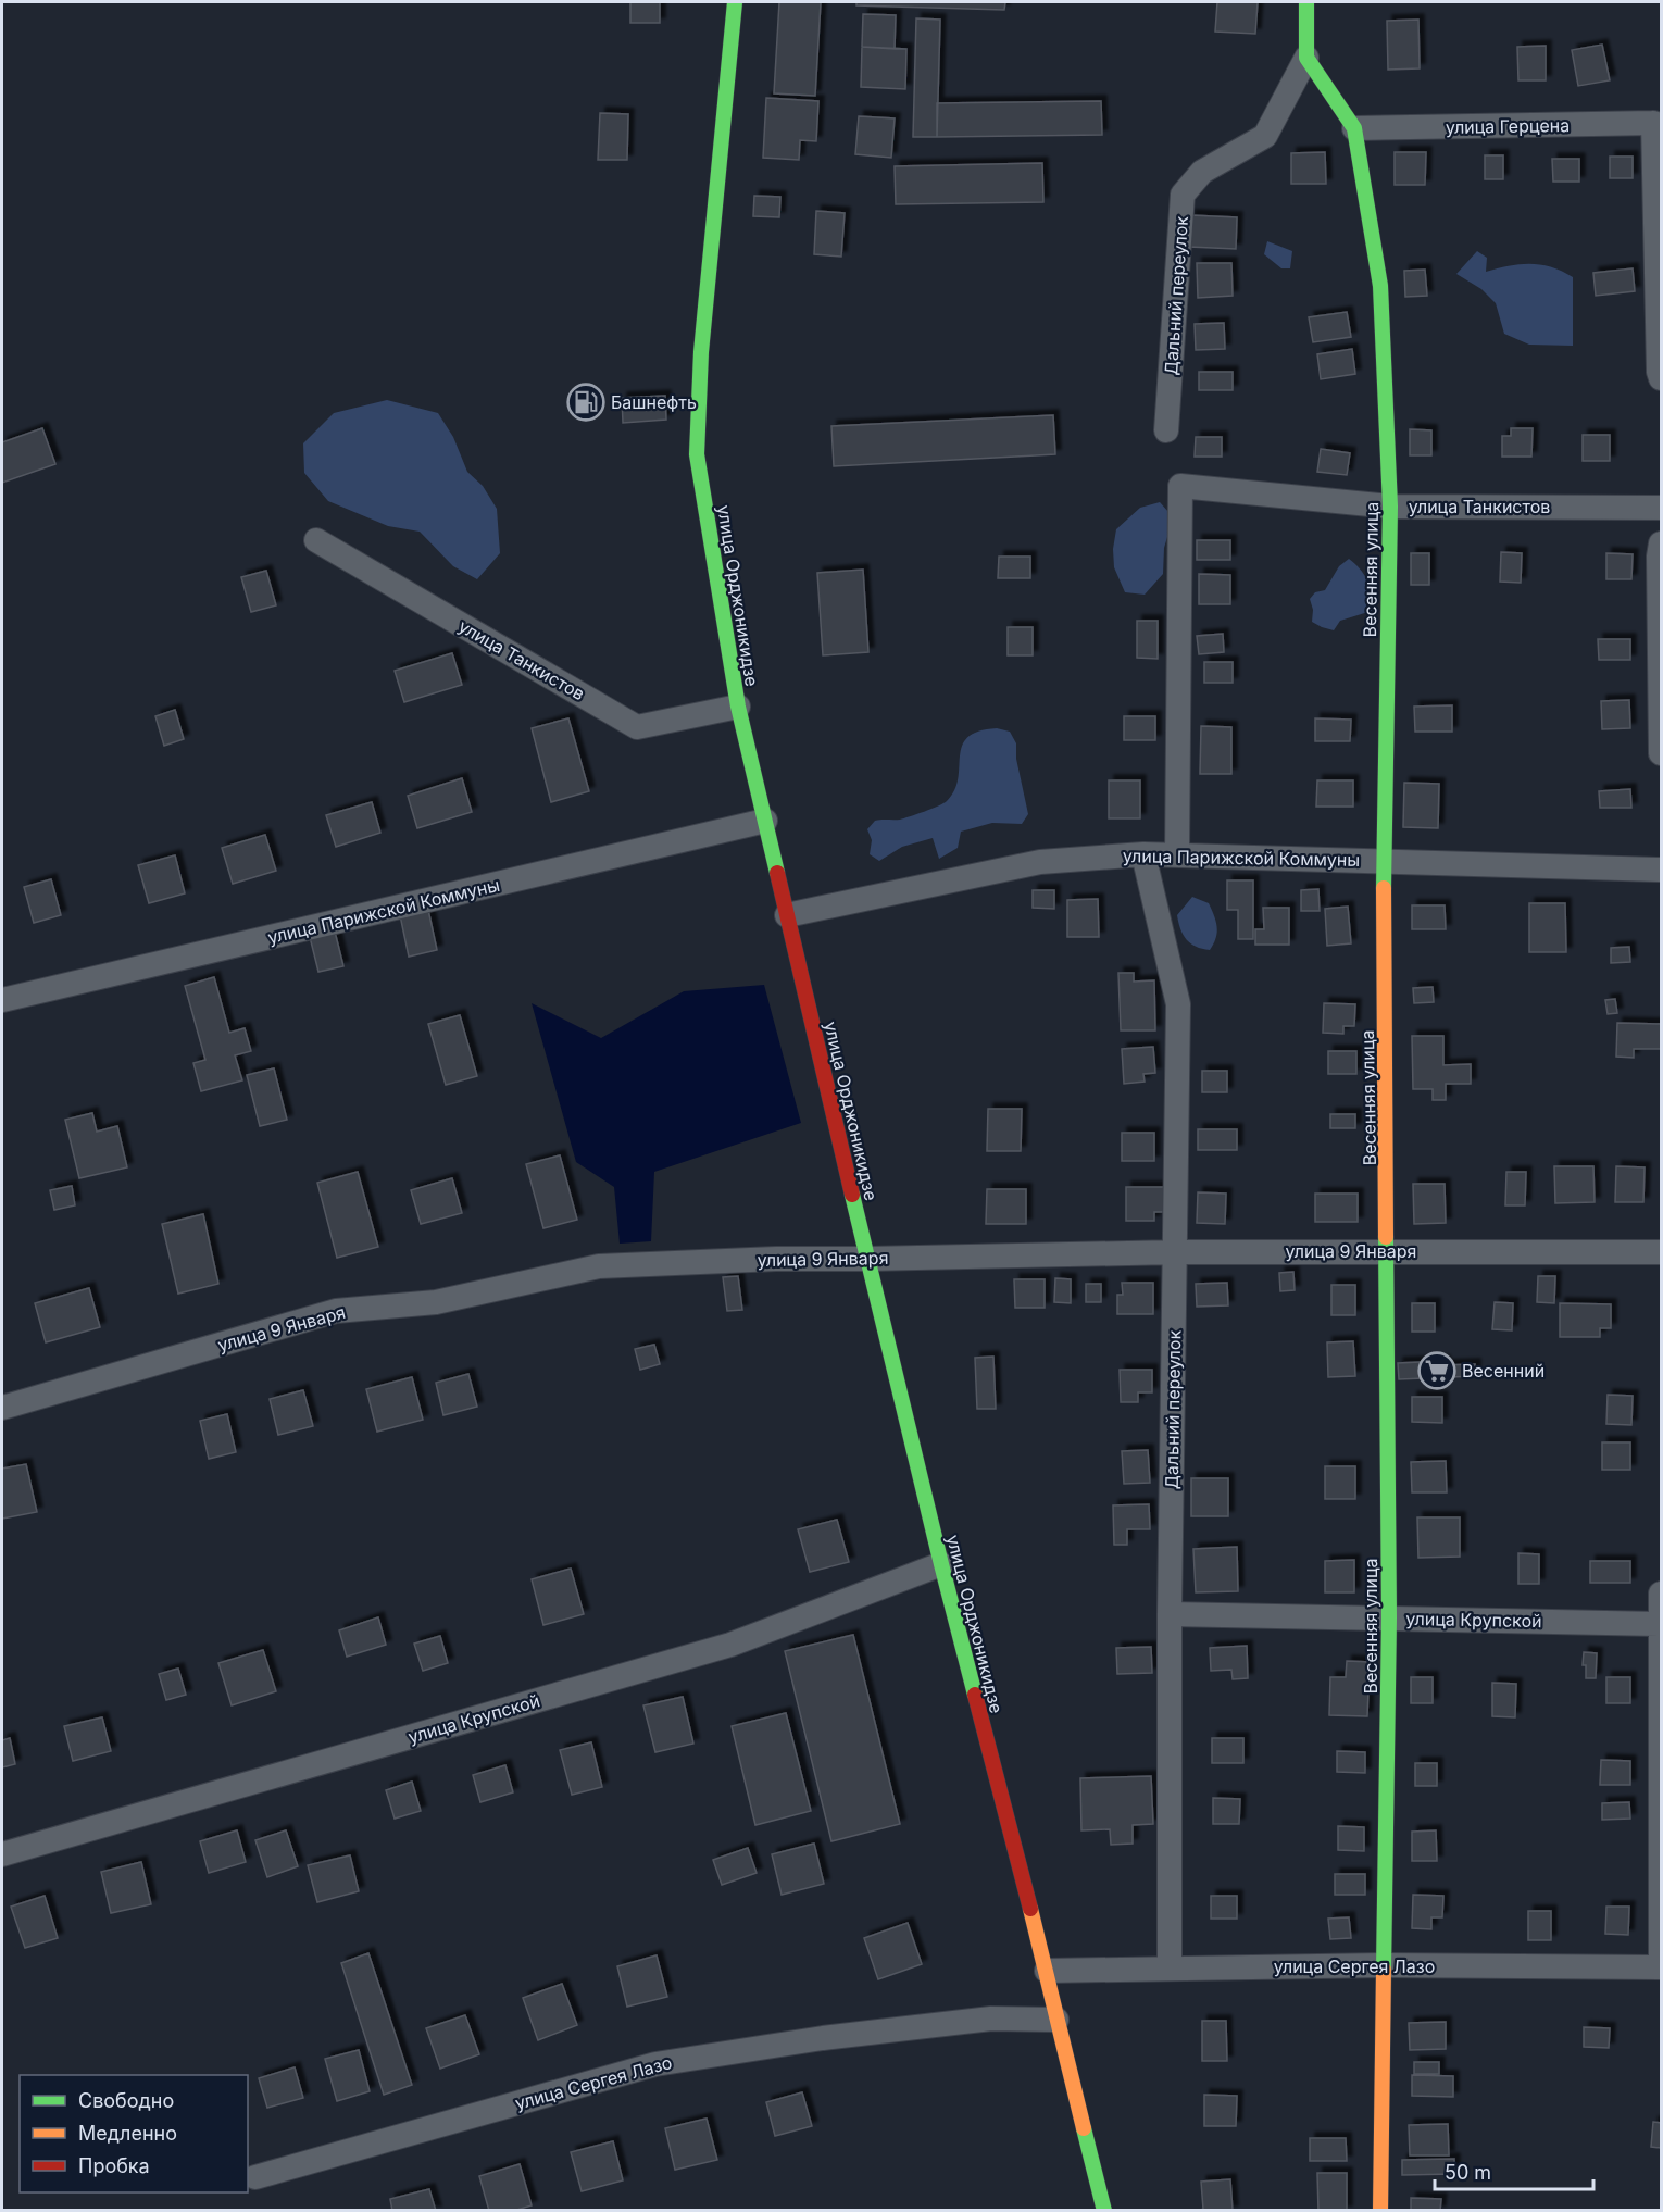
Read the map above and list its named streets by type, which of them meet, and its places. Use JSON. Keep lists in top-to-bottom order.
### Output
{
  "streets": {
    "main road": ["Весенняя улица", "улица Орджоникидзе"],
    "street": [
      "улица Герцена",
      "Дальний переулок",
      "улица Танкистов",
      "улица Парижской Коммуны",
      "улица 9 Января",
      "улица Крупской",
      "улица Сергея Лазо"
    ]
  },
  "crossings": [
    ["улица Герцена", "Весенняя улица"],
    ["Дальний переулок", "Весенняя улица"],
    ["Дальний переулок", "улица Парижской Коммуны"],
    ["Дальний переулок", "улица 9 Января"],
    ["Дальний переулок", "улица Крупской"],
    ["Дальний переулок", "улица Сергея Лазо"],
    ["улица Танкистов", "Весенняя улица"],
    ["улица Танкистов", "улица Орджоникидзе"],
    ["улица Танкистов", "улица Парижской Коммуны"],
    ["Весенняя улица", "улица Парижской Коммуны"],
    ["Весенняя улица", "улица 9 Января"],
    ["Весенняя улица", "улица Крупской"],
    ["Весенняя улица", "улица Сергея Лазо"],
    ["улица Орджоникидзе", "улица Парижской Коммуны"],
    ["улица Орджоникидзе", "улица 9 Января"],
    ["улица Орджоникидзе", "улица Крупской"],
    ["улица Орджоникидзе", "улица Сергея Лазо"]
  ],
  "places": {
    "fuel station": ["Башнефть"],
    "supermarket": ["Весенний"]
  },
  "legend": ["Свободно", "Медленно", "Пробка"],
  "scale_bar": "50 m"
}
